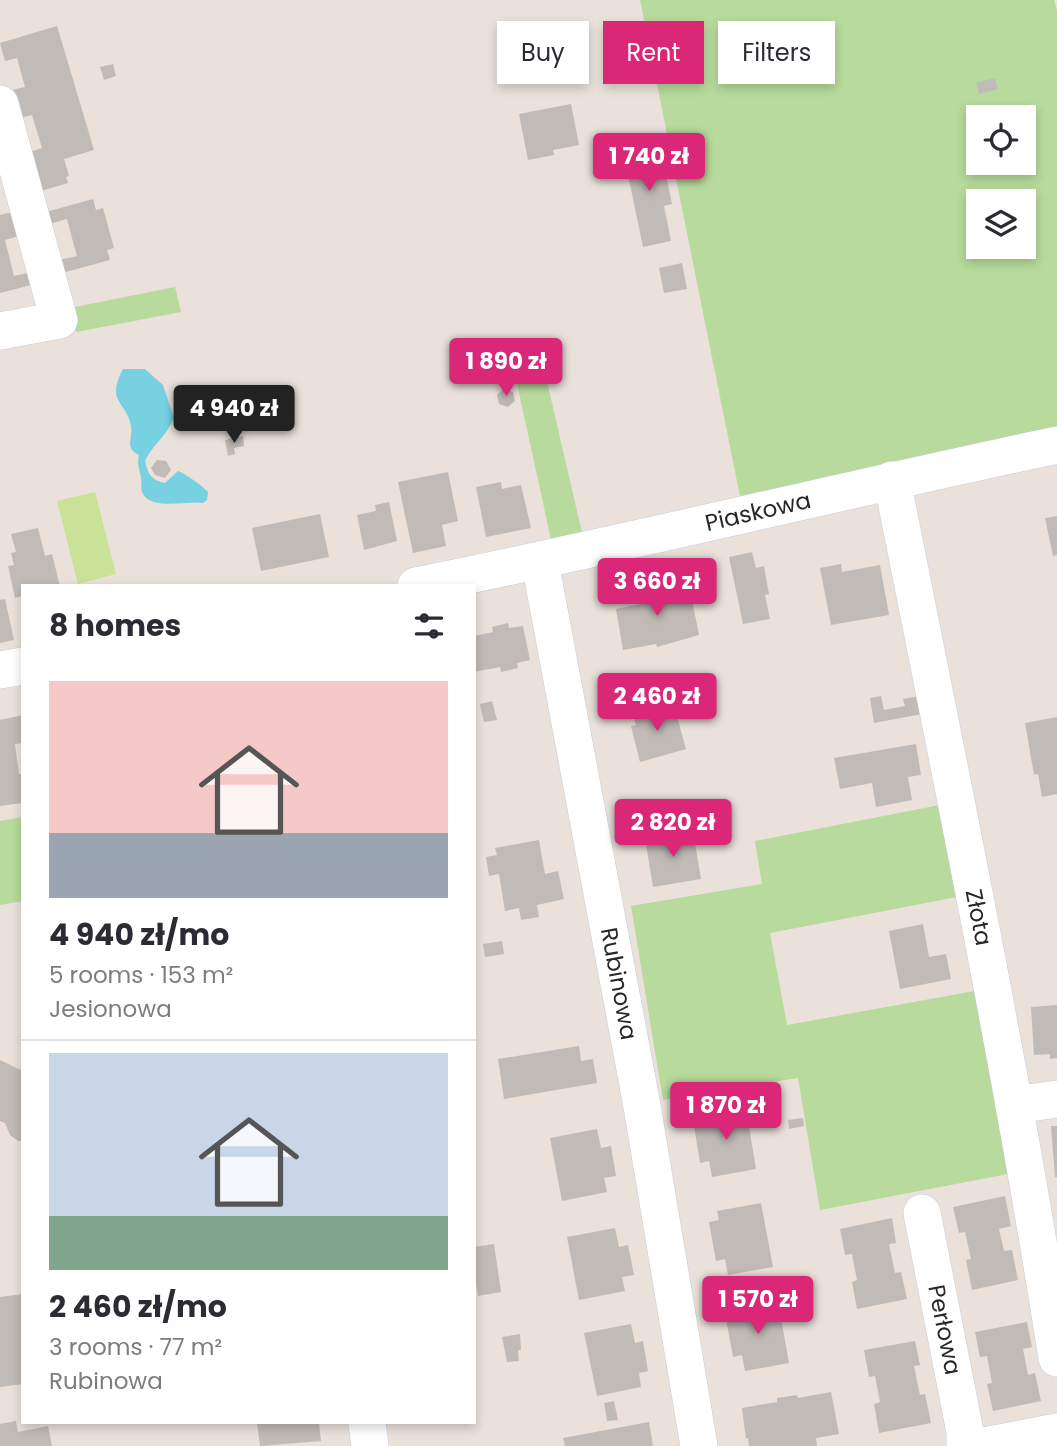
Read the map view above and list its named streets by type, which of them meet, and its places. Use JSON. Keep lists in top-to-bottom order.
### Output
{
  "streets": {
    "street": [
      "Piaskowa",
      "Złota",
      "Rubinowa",
      "Perłowa"
    ]
  },
  "crossings": [
    ["Piaskowa", "Złota"],
    ["Piaskowa", "Rubinowa"]
  ],
  "page": {
    "chip": ["Buy", "Rent", "Filters"],
    "price": [
      "1 740 zł",
      "1 890 zł",
      "4 940 zł",
      "3 660 zł",
      "2 460 zł",
      "2 820 zł",
      "1 870 zł",
      "1 570 zł"
    ],
    "heading": "8 homes",
    "list": [
      {
        "name": "4 940 zł/mo",
        "note": "5 rooms · 153 m² · Jesionowa"
      },
      {
        "name": "2 460 zł/mo",
        "note": "3 rooms · 77 m² · Rubinowa"
      }
    ]
  }
}
